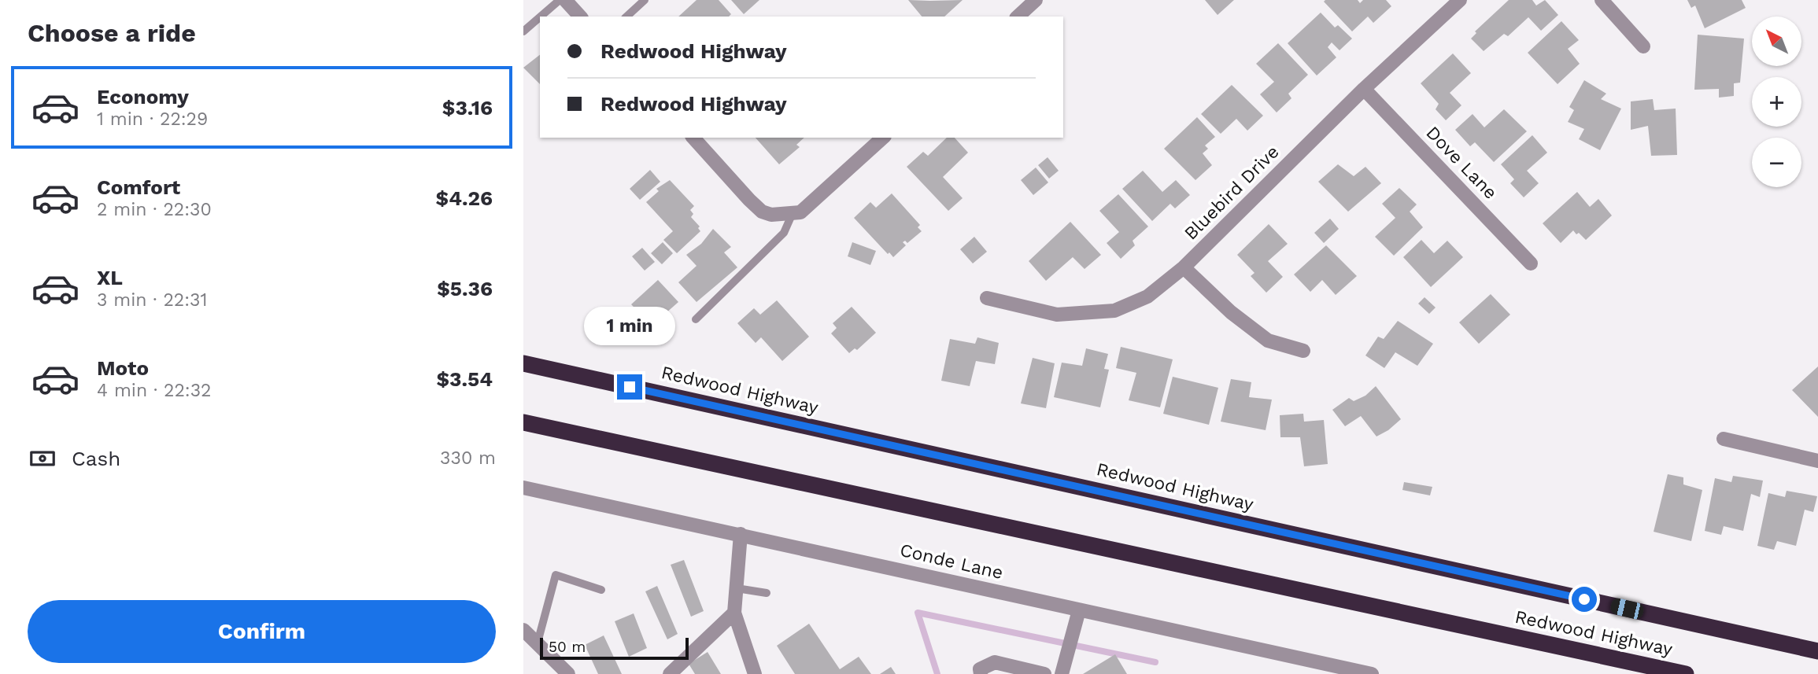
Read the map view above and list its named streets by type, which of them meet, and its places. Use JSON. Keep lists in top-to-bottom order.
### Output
{
  "streets": {
    "highway": ["Redwood Highway"],
    "street": ["Dove Lane", "Bluebird Drive", "Conde Lane"]
  },
  "crossings": [
    ["Dove Lane", "Bluebird Drive"]
  ],
  "scale_bar": "50 m",
  "north": "top left",
  "page": {
    "heading": "Choose a ride",
    "map_buttons": ["+", "−"],
    "banner": ["Redwood Highway", "Redwood Highway"],
    "list": [
      {
        "name": "Economy",
        "note": "1 min · 22:29",
        "value": "$3.16"
      },
      {
        "name": "Comfort",
        "note": "2 min · 22:30",
        "value": "$4.26"
      },
      {
        "name": "XL",
        "note": "3 min · 22:31",
        "value": "$5.36"
      },
      {
        "name": "Moto",
        "note": "4 min · 22:32",
        "value": "$3.54"
      }
    ],
    "bubble": "1 min",
    "pay": ["Cash", "330 m"],
    "buttons": "Confirm",
    "scale": "50 m"
  }
}
